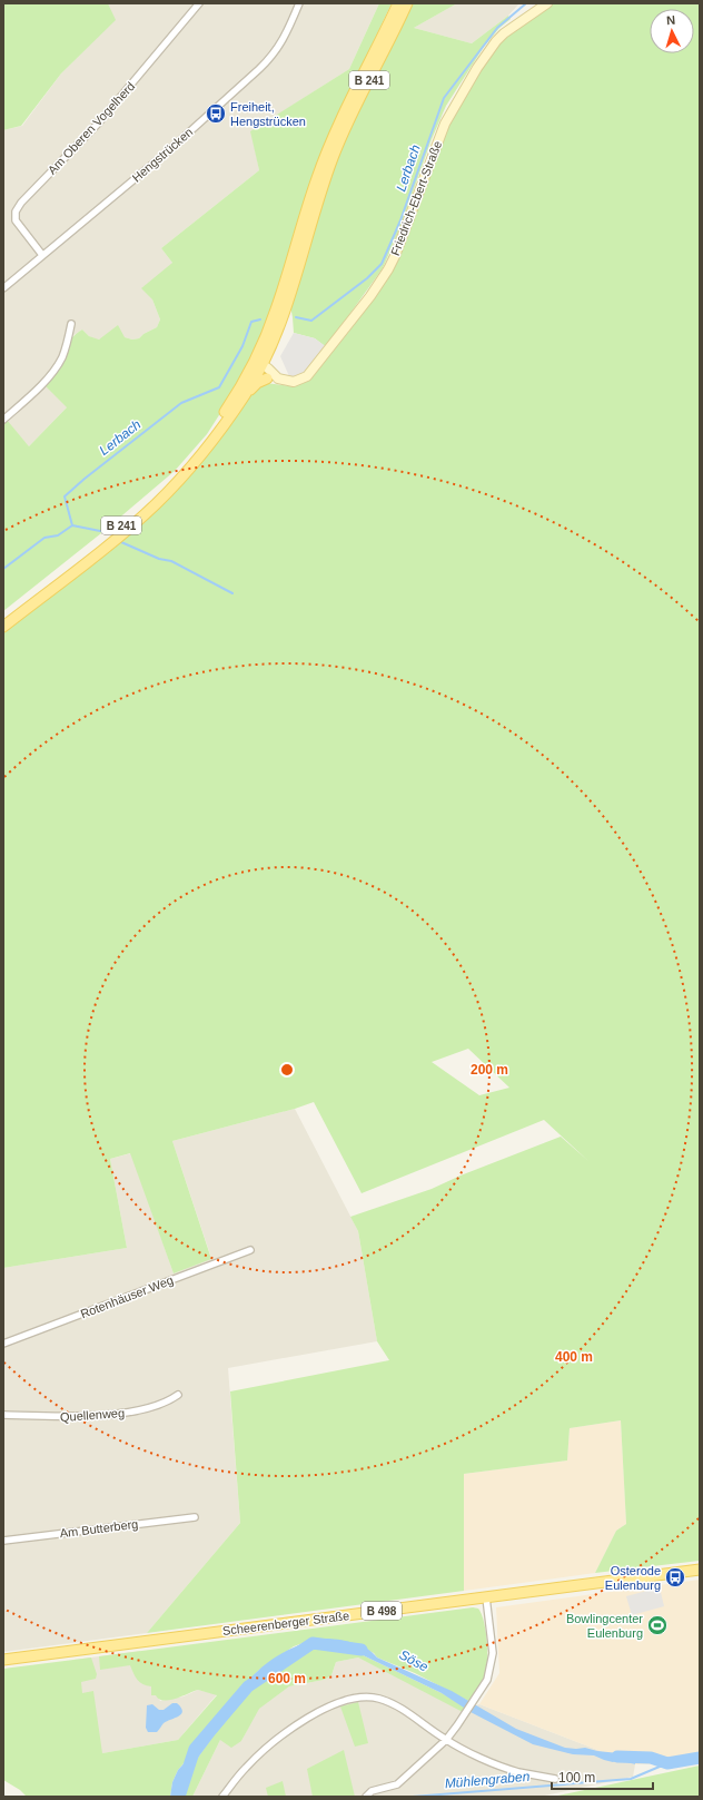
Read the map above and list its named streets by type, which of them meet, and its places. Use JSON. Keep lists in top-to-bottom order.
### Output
{
  "streets": {
    "main road": ["B 241", "B 498", "Scheerenberger Straße"],
    "street": [
      "Am Oberen Vogelherd",
      "Hengstrücken",
      "Friedrich-Ebert-Straße",
      "Rotenhäuser Weg",
      "Quellenweg",
      "Am Butterberg"
    ]
  },
  "crossings": [
    ["B 241", "Friedrich-Ebert-Straße"],
    ["Am Oberen Vogelherd", "Hengstrücken"]
  ],
  "water": ["Lerbach", "Söse", "Mühlengraben"],
  "places": {
    "bus stop": ["Freiheit, Hengstrücken", "Osterode Eulenburg"],
    "sports": ["Bowlingcenter Eulenburg"]
  },
  "scale_bar": "100 m",
  "north": "top",
  "rings": ["200 m", "400 m", "600 m"]
}
